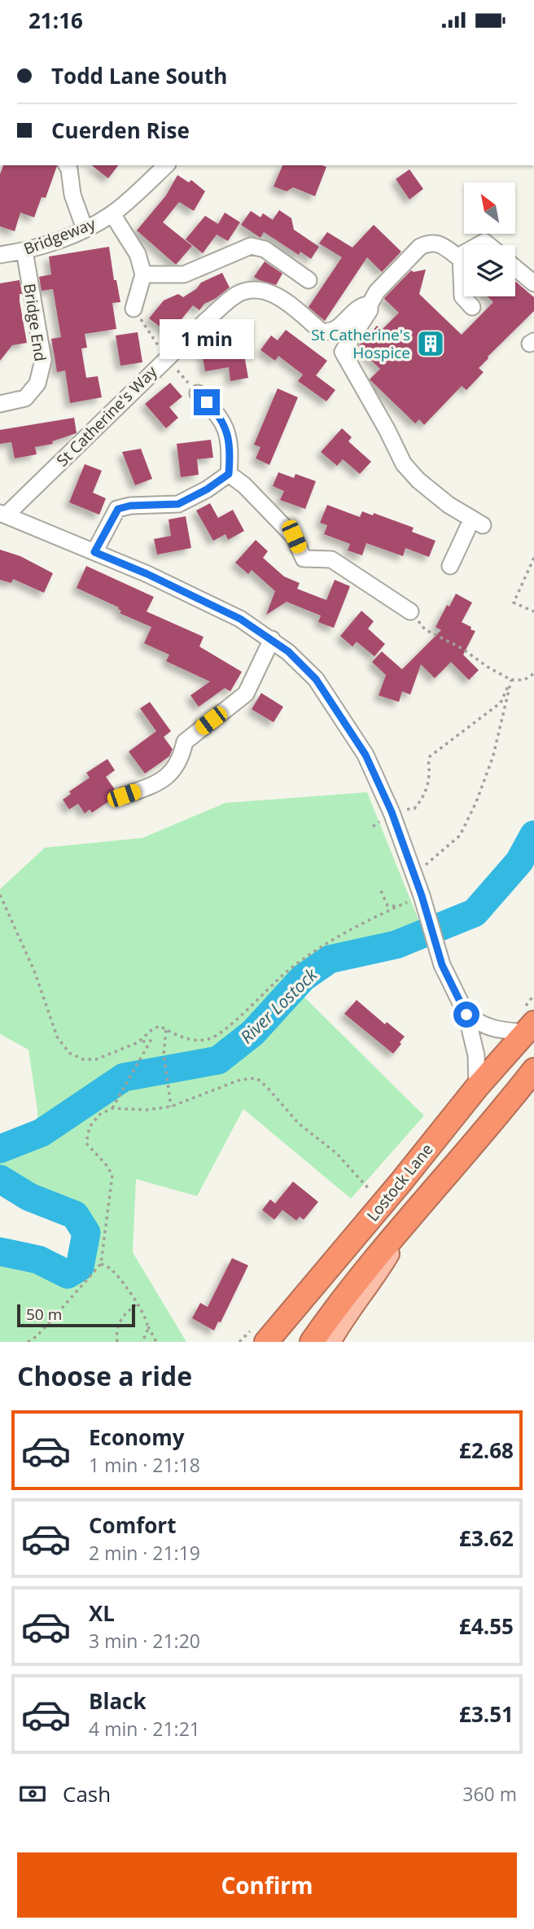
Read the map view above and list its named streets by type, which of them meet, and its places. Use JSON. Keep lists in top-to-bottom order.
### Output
{
  "streets": {
    "highway": ["Lostock Lane"],
    "street": ["Bridgeway", "Bridge End", "St Catherine's Way"]
  },
  "crossings": [
    ["Bridgeway", "Bridge End"]
  ],
  "water": ["River Lostock"],
  "places": {
    "building": ["St Catherine's Hospice"]
  },
  "scale_bar": "50 m",
  "north": "top left",
  "page": {
    "status": "21:16",
    "banner": ["Todd Lane South", "Cuerden Rise"],
    "bubble": "1 min",
    "scale": "50 m",
    "heading": "Choose a ride",
    "list": [
      {
        "name": "Economy",
        "note": "1 min · 21:18",
        "value": "£2.68"
      },
      {
        "name": "Comfort",
        "note": "2 min · 21:19",
        "value": "£3.62"
      },
      {
        "name": "XL",
        "note": "3 min · 21:20",
        "value": "£4.55"
      },
      {
        "name": "Black",
        "note": "4 min · 21:21",
        "value": "£3.51"
      }
    ],
    "pay": ["Cash", "360 m"],
    "buttons": "Confirm"
  }
}
